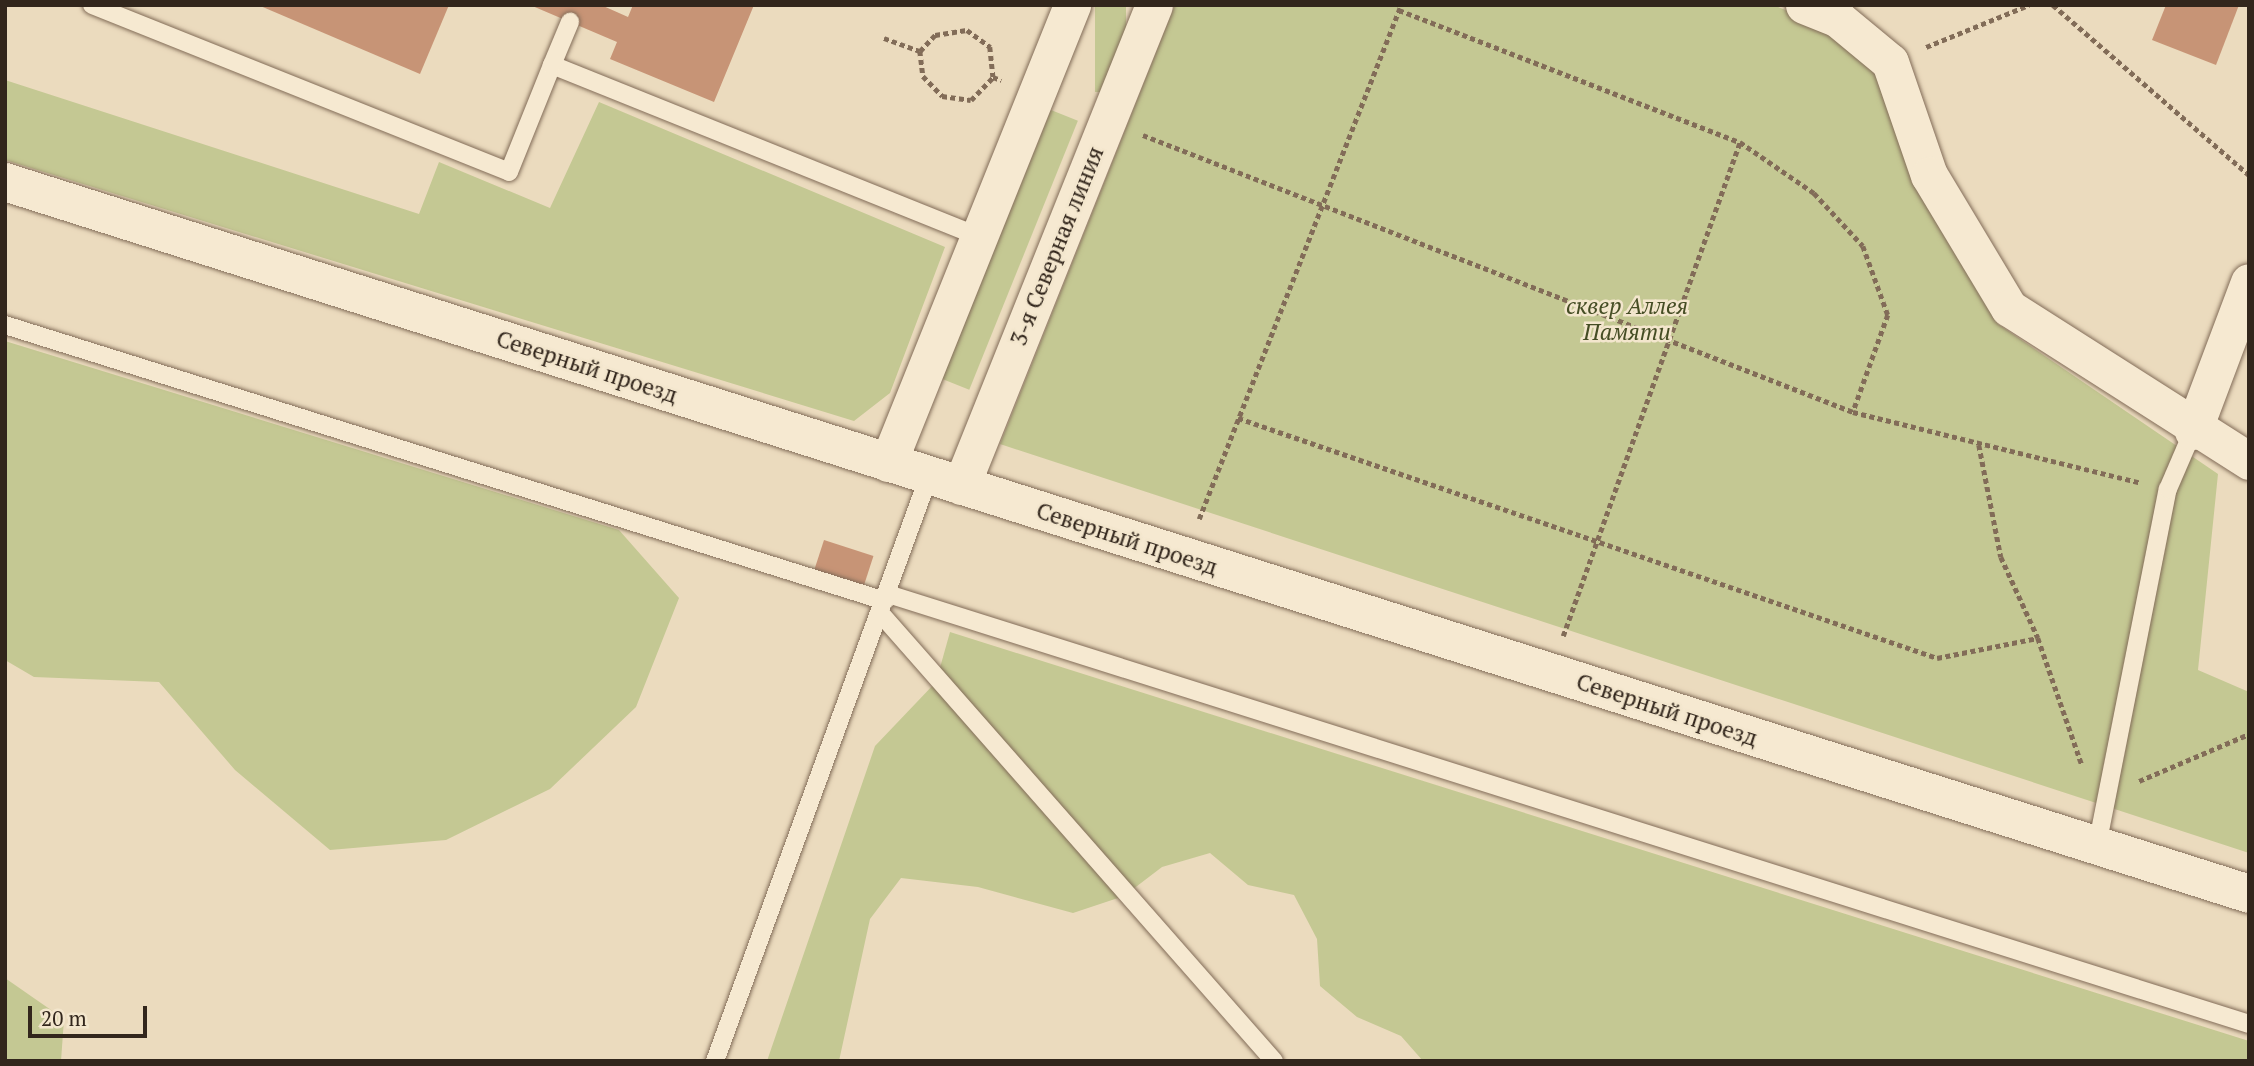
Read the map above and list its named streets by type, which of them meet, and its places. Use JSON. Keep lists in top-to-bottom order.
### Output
{
  "streets": {
    "street": ["3-я Северная линия", "Северный проезд"]
  },
  "crossings": [
    ["3-я Северная линия", "Северный проезд"]
  ],
  "parks": ["сквер Аллея Памяти"],
  "scale_bar": "20 m"
}
